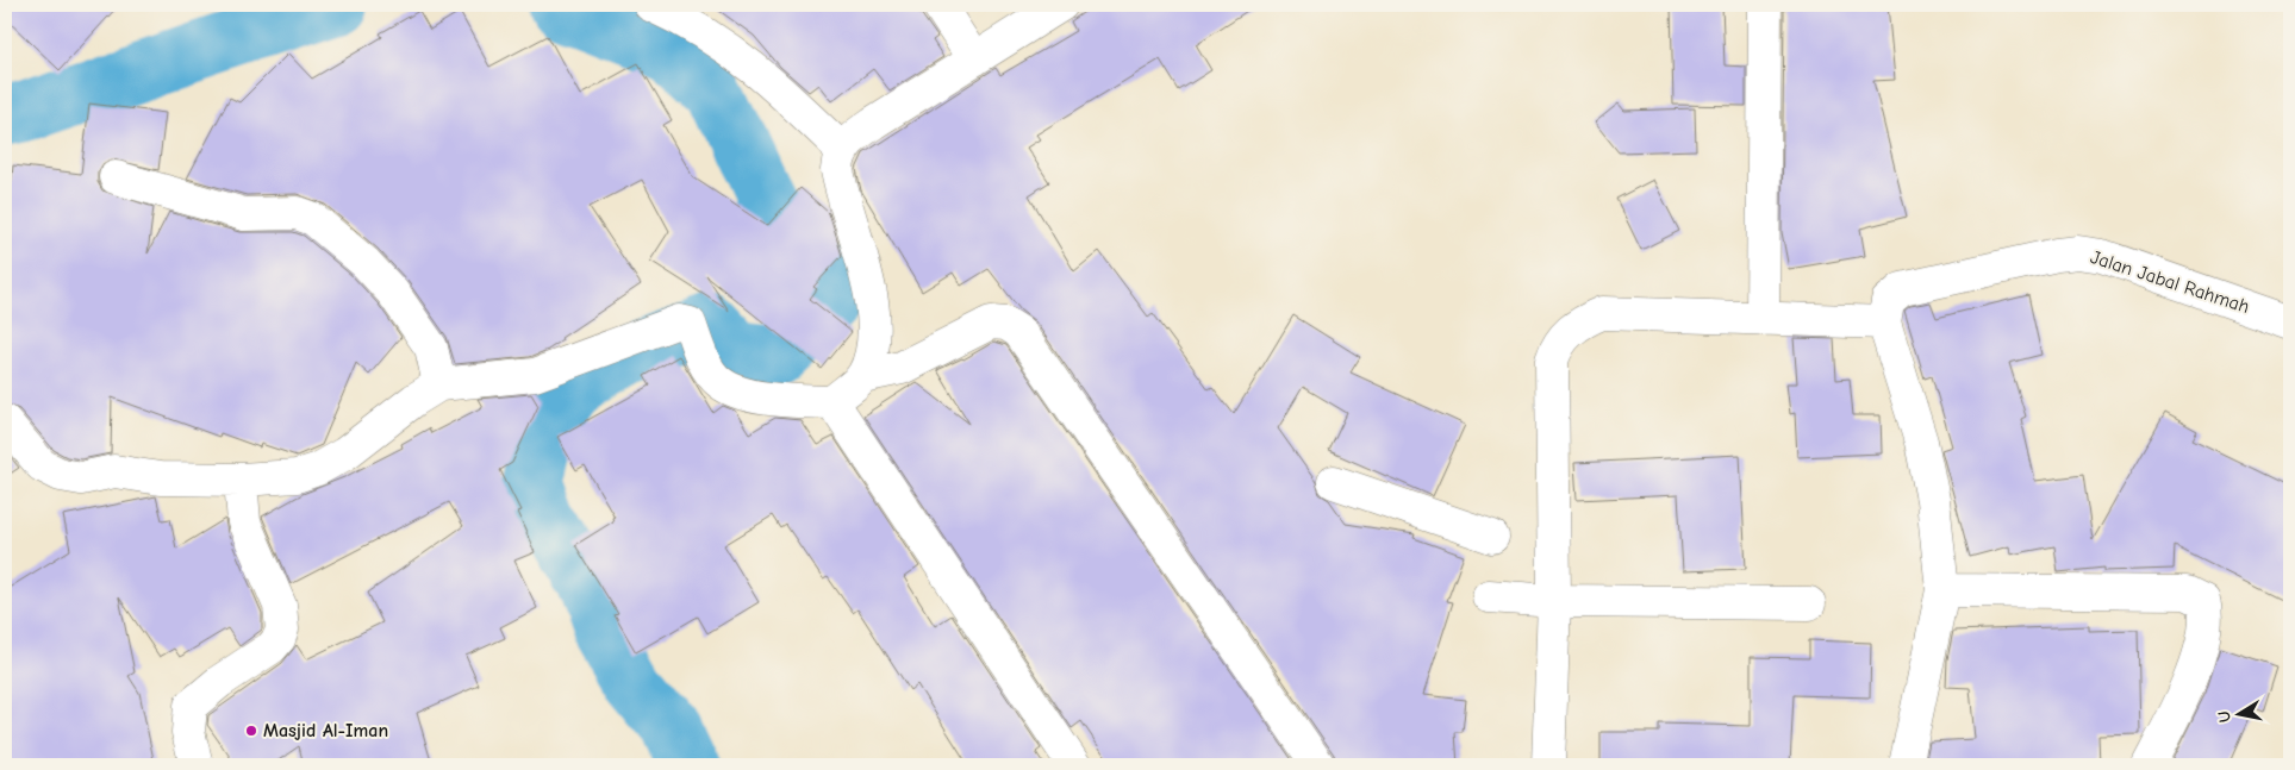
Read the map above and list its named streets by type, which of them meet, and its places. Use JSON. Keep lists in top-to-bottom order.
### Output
{
  "streets": {
    "street": ["Jalan Jabal Rahmah"]
  },
  "places": ["Masjid Al-Iman"],
  "north": "left"
}
